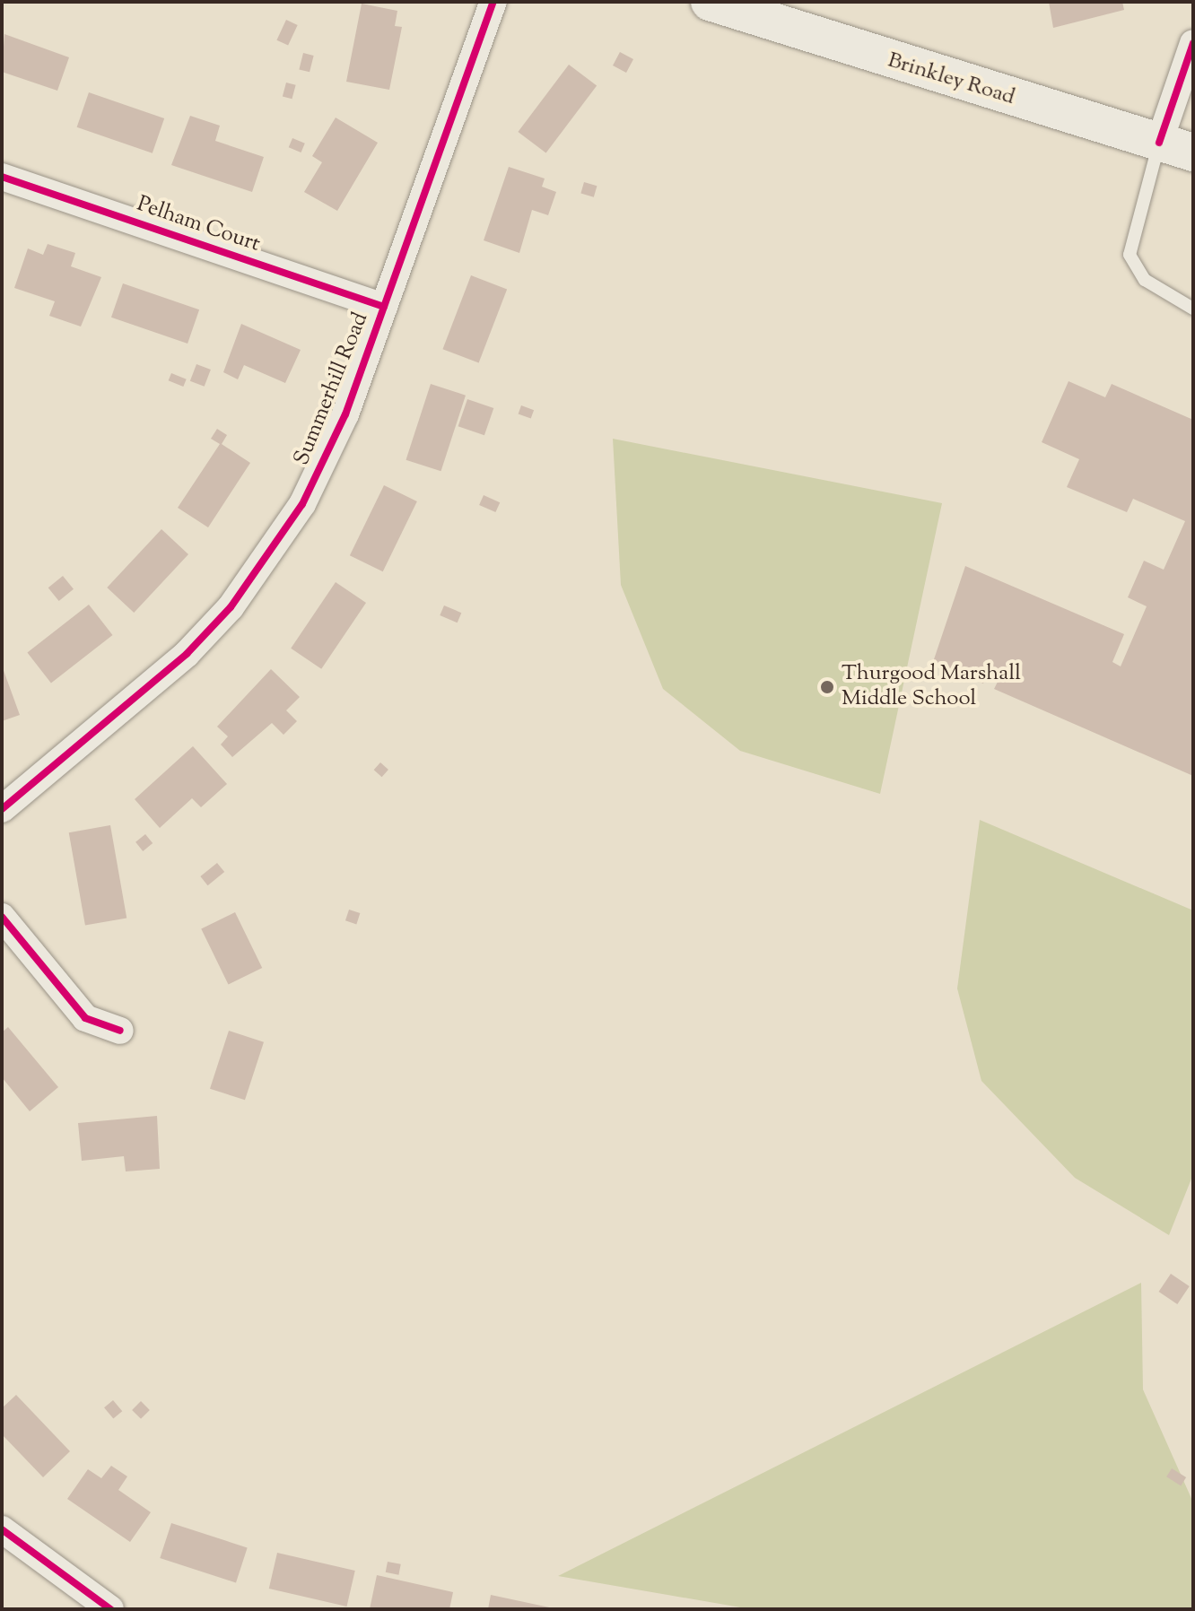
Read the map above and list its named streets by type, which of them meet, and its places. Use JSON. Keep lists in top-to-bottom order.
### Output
{
  "streets": {
    "main road": ["Brinkley Road"],
    "street": ["Pelham Court", "Summerhill Road"]
  },
  "crossings": [
    ["Pelham Court", "Summerhill Road"]
  ],
  "places": ["Thurgood Marshall Middle School"]
}
